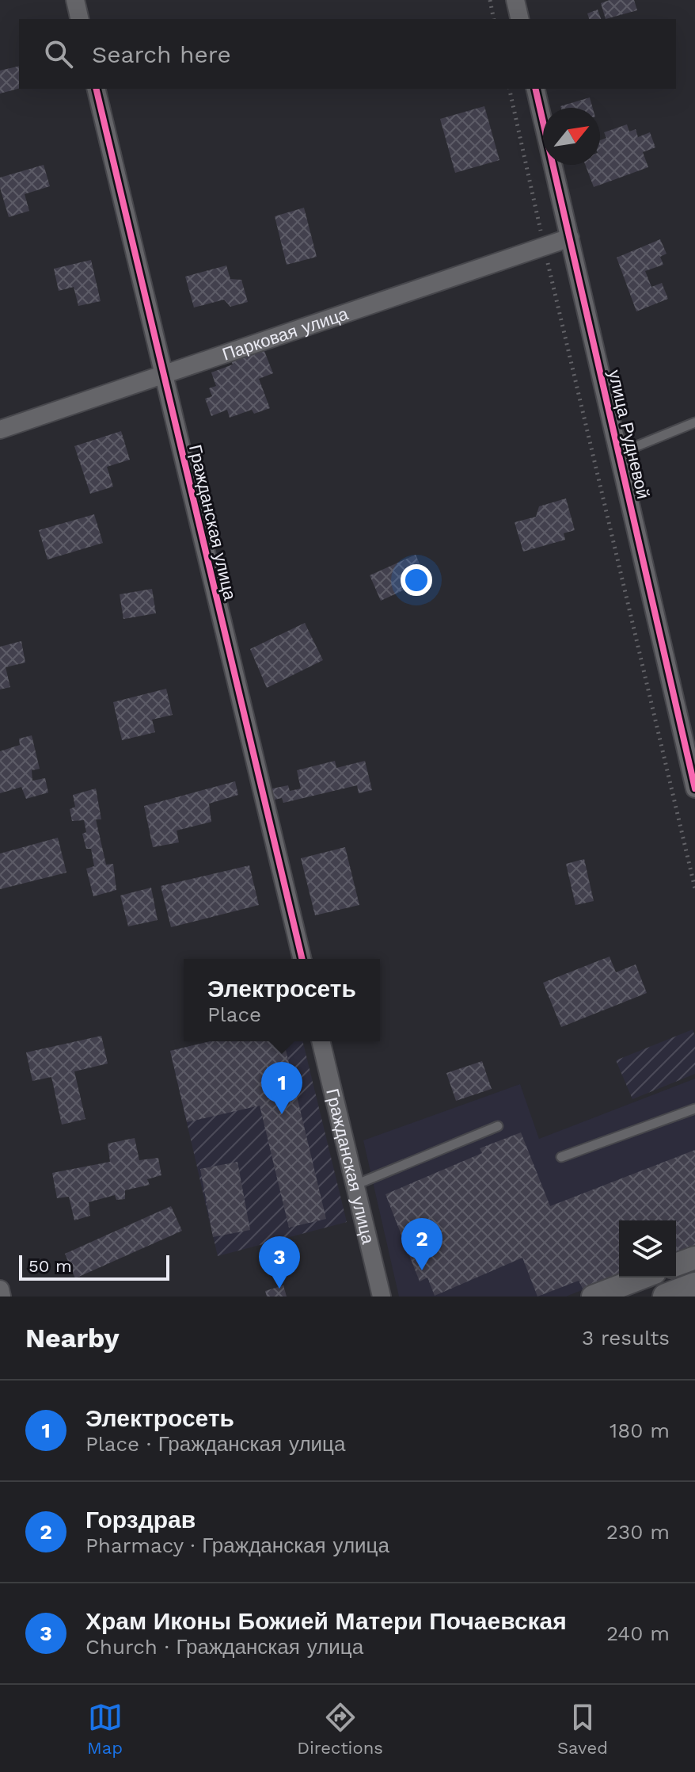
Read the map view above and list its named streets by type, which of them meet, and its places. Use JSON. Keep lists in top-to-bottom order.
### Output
{
  "streets": {
    "street": ["Парковая улица", "улица Рудневой", "Гражданская улица"]
  },
  "crossings": [
    ["Парковая улица", "улица Рудневой"],
    ["Парковая улица", "Гражданская улица"]
  ],
  "scale_bar": "50 m",
  "north": "top right",
  "page": {
    "search": "Search here",
    "popup": ["Электросеть", "Place"],
    "pins": ["1", "2", "3"],
    "scale": "50 m",
    "heading": ["Nearby", "3 results"],
    "list": [
      {
        "mark": "1",
        "name": "Электросеть",
        "note": "Place · Гражданская улица",
        "value": "180 m"
      },
      {
        "mark": "2",
        "name": "Горздрав",
        "note": "Pharmacy · Гражданская улица",
        "value": "230 m"
      },
      {
        "mark": "3",
        "name": "Храм Иконы Божией Матери Почаевская",
        "note": "Church · Гражданская улица",
        "value": "240 m"
      }
    ],
    "nav": ["Map", "Directions", "Saved"]
  }
}
